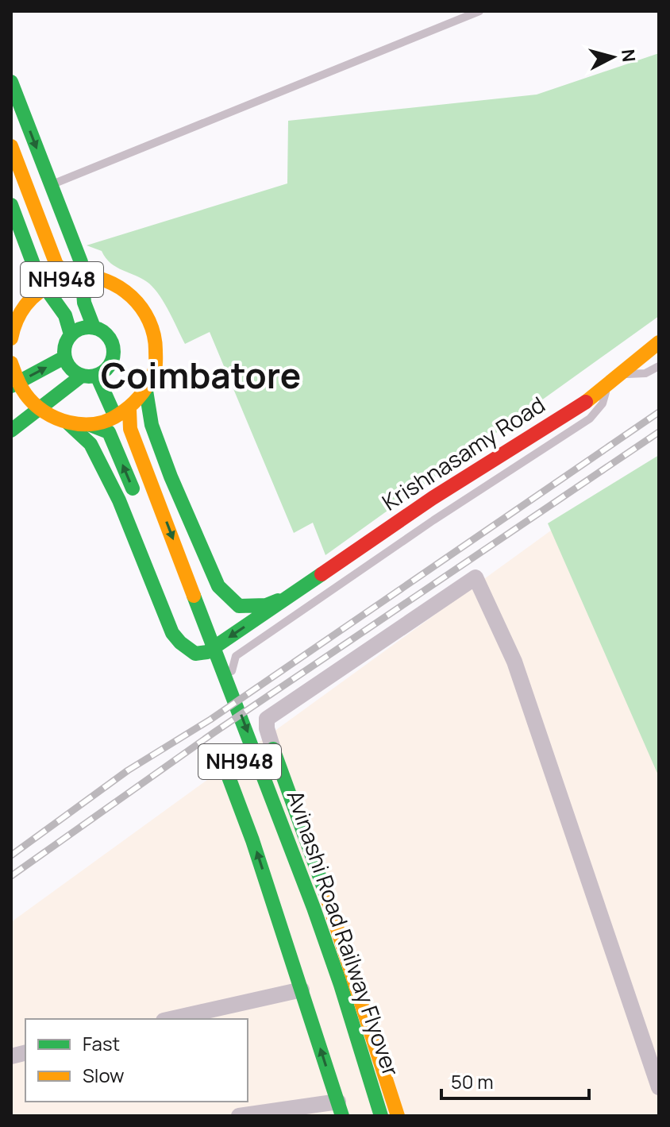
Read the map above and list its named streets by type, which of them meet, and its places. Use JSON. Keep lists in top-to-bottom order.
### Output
{
  "streets": {
    "main road": ["NH948", "Krishnasamy Road", "Avinashi Road Railway Flyover"]
  },
  "crossings": [
    ["NH948", "Krishnasamy Road"],
    ["NH948", "Avinashi Road Railway Flyover"]
  ],
  "districts": ["Coimbatore"],
  "legend": ["Fast", "Slow"],
  "scale_bar": "50 m",
  "north": "right"
}
